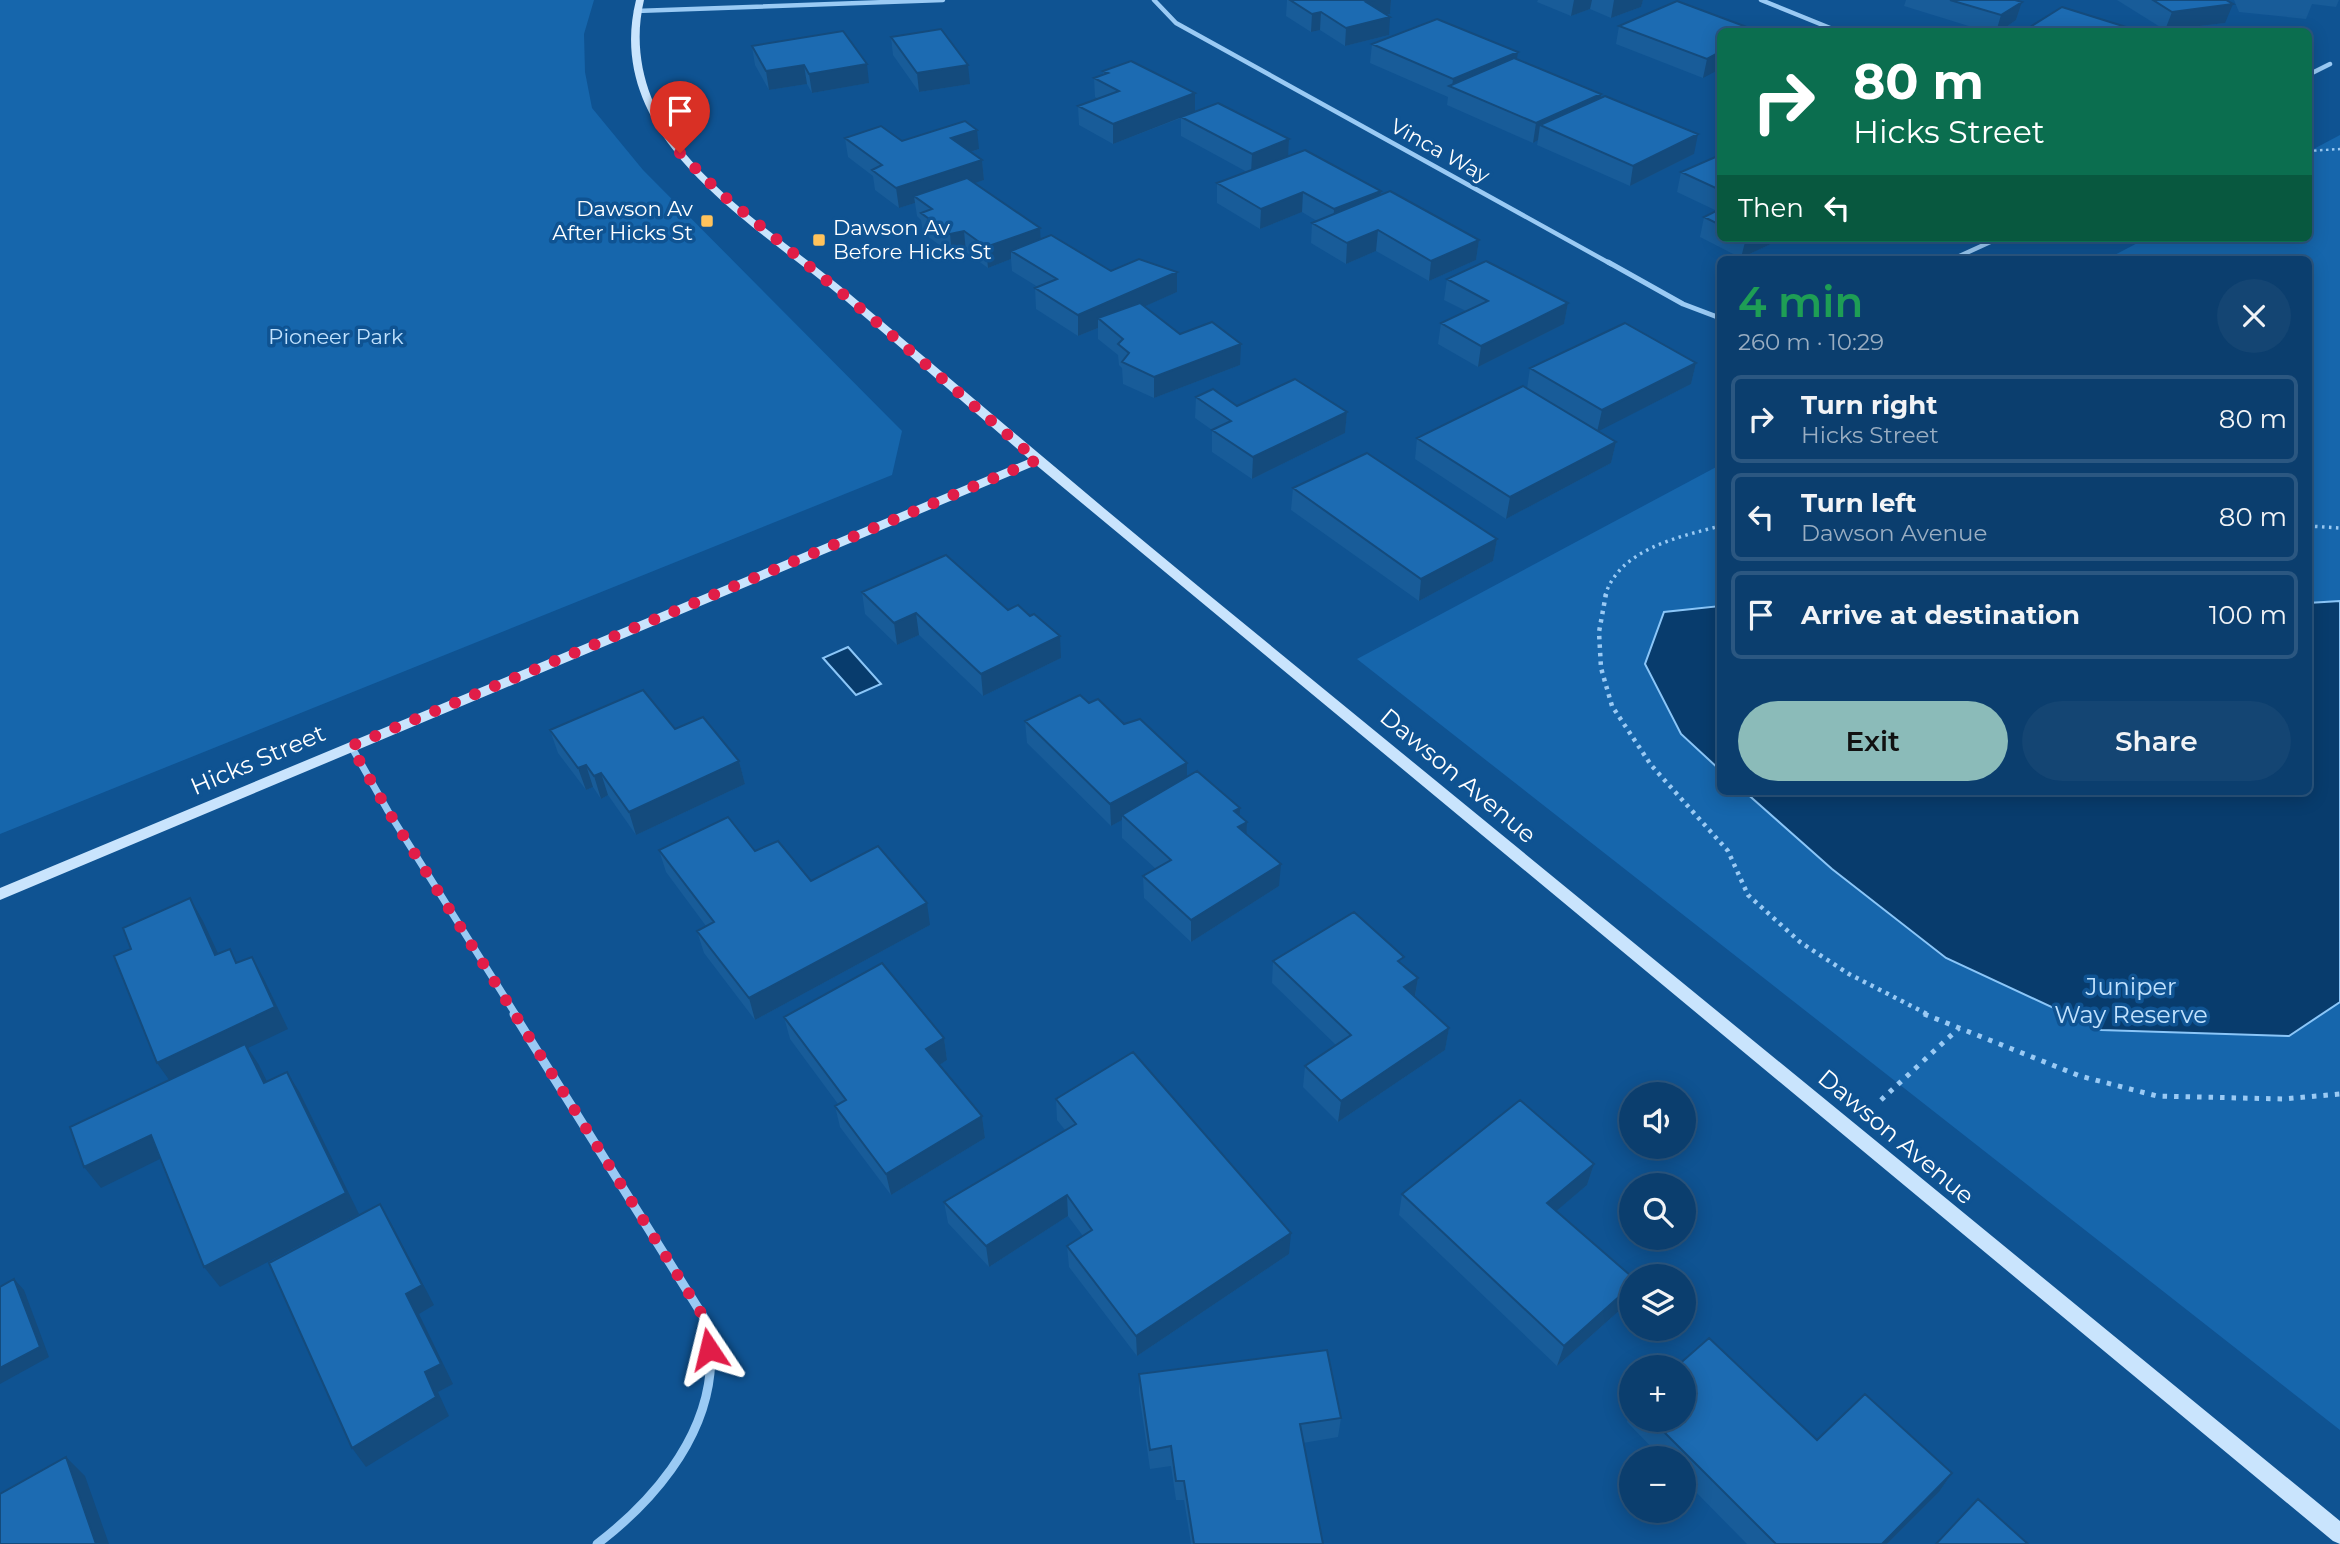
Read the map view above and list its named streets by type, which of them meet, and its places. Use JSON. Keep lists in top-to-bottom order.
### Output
{
  "streets": {
    "main road": ["Hicks Street", "Dawson Avenue"],
    "street": ["Vinca Way"]
  },
  "crossings": [
    ["Hicks Street", "Dawson Avenue"]
  ],
  "parks": ["Pioneer Park", "Juniper Way Reserve"],
  "places": {
    "transit": ["Dawson Av After Hicks St", "Dawson Av Before Hicks St"]
  },
  "page": {
    "turn": ["80 m", "Hicks Street"],
    "then": "Then",
    "heading": ["4 min", "260 m · 10:29"],
    "list": [
      {
        "name": "Turn right",
        "note": "Hicks Street",
        "value": "80 m"
      },
      {
        "name": "Turn left",
        "note": "Dawson Avenue",
        "value": "80 m"
      },
      {
        "name": "Arrive at destination",
        "value": "100 m"
      }
    ],
    "buttons": ["Exit", "Share"],
    "map_buttons": ["+", "−"]
  }
}
